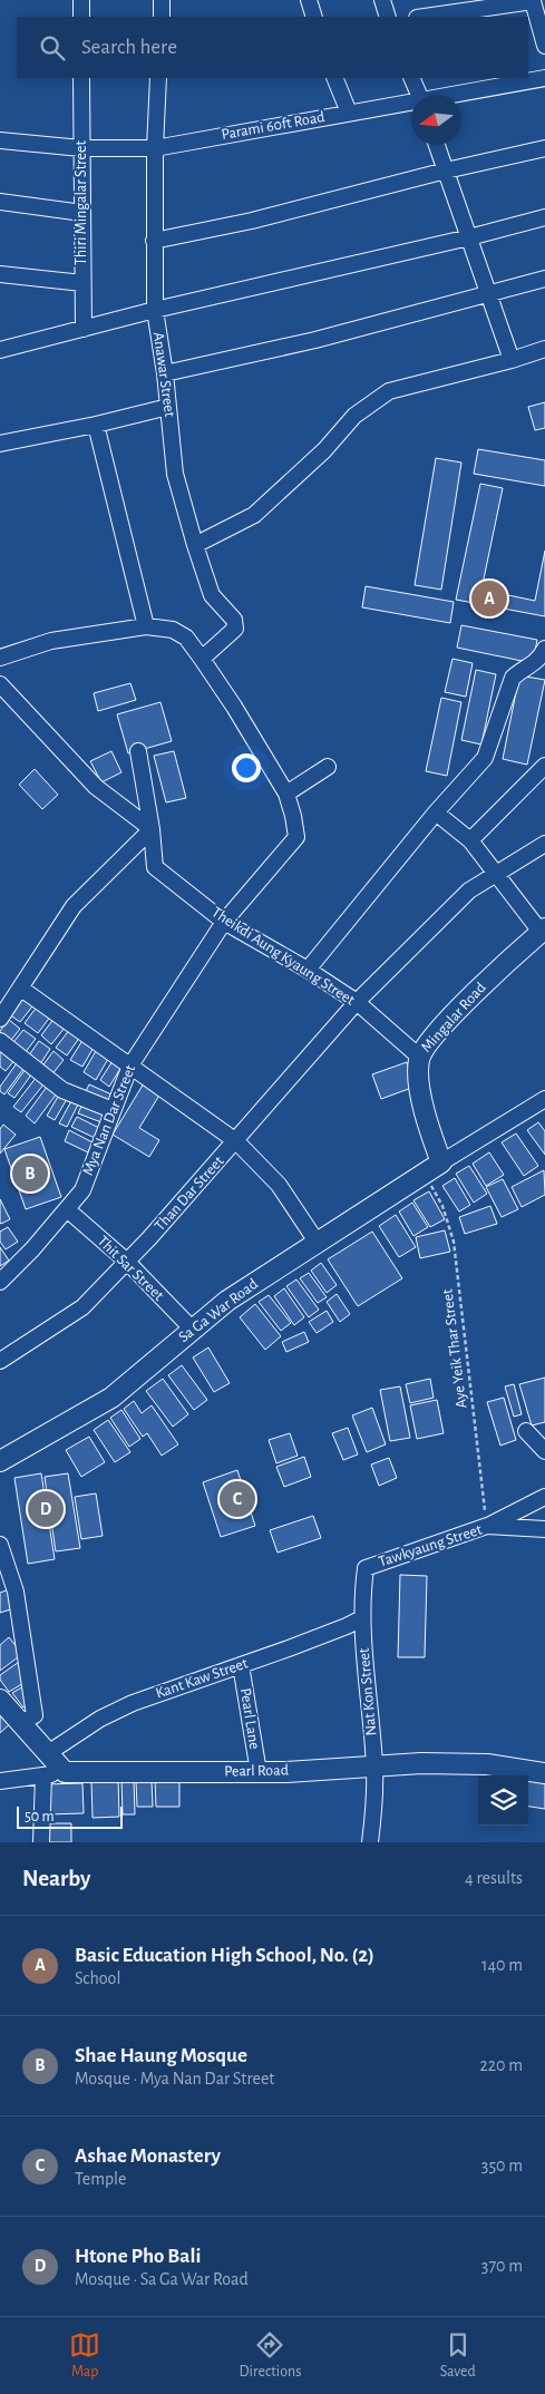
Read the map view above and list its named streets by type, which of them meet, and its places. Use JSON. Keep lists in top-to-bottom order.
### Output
{
  "streets": {
    "main road": ["Mingalar Road", "Sa Ga War Road", "Pearl Road"],
    "street": [
      "Parami 60ft Road",
      "Thiri Mingalar Street",
      "Anawar Street",
      "Theikdi Aung Kyaung Street",
      "Mya Nan Dar Street",
      "Than Dar Street",
      "Thit Sar Street",
      "Tawkyaung Street",
      "Kant Kaw Street",
      "Nat Kon Street",
      "Pearl Lane"
    ],
    "path": ["Aye Yeik Thar Street"]
  },
  "crossings": [
    ["Parami 60ft Road", "Thiri Mingalar Street"],
    ["Parami 60ft Road", "Anawar Street"],
    ["Theikdi Aung Kyaung Street", "Mingalar Road"],
    ["Theikdi Aung Kyaung Street", "Mya Nan Dar Street"],
    ["Theikdi Aung Kyaung Street", "Than Dar Street"],
    ["Mingalar Road", "Sa Ga War Road"],
    ["Mingalar Road", "Aye Yeik Thar Street"],
    ["Mya Nan Dar Street", "Thit Sar Street"],
    ["Than Dar Street", "Thit Sar Street"],
    ["Thit Sar Street", "Sa Ga War Road"],
    ["Sa Ga War Road", "Aye Yeik Thar Street"],
    ["Aye Yeik Thar Street", "Tawkyaung Street"],
    ["Tawkyaung Street", "Kant Kaw Street"],
    ["Tawkyaung Street", "Nat Kon Street"],
    ["Kant Kaw Street", "Nat Kon Street"],
    ["Kant Kaw Street", "Pearl Lane"],
    ["Nat Kon Street", "Pearl Road"],
    ["Pearl Lane", "Pearl Road"]
  ],
  "scale_bar": "50 m",
  "north": "left",
  "page": {
    "search": "Search here",
    "pins": [
      "A",
      "B",
      "C",
      "D"
    ],
    "scale": "50 m",
    "heading": ["Nearby", "4 results"],
    "list": [
      {
        "mark": "A",
        "name": "Basic Education High School, No. (2)",
        "note": "School",
        "value": "140 m"
      },
      {
        "mark": "B",
        "name": "Shae Haung Mosque",
        "note": "Mosque · Mya Nan Dar Street",
        "value": "220 m"
      },
      {
        "mark": "C",
        "name": "Ashae Monastery",
        "note": "Temple",
        "value": "350 m"
      },
      {
        "mark": "D",
        "name": "Htone Pho Bali",
        "note": "Mosque · Sa Ga War Road",
        "value": "370 m"
      }
    ],
    "nav": ["Map", "Directions", "Saved"]
  }
}
